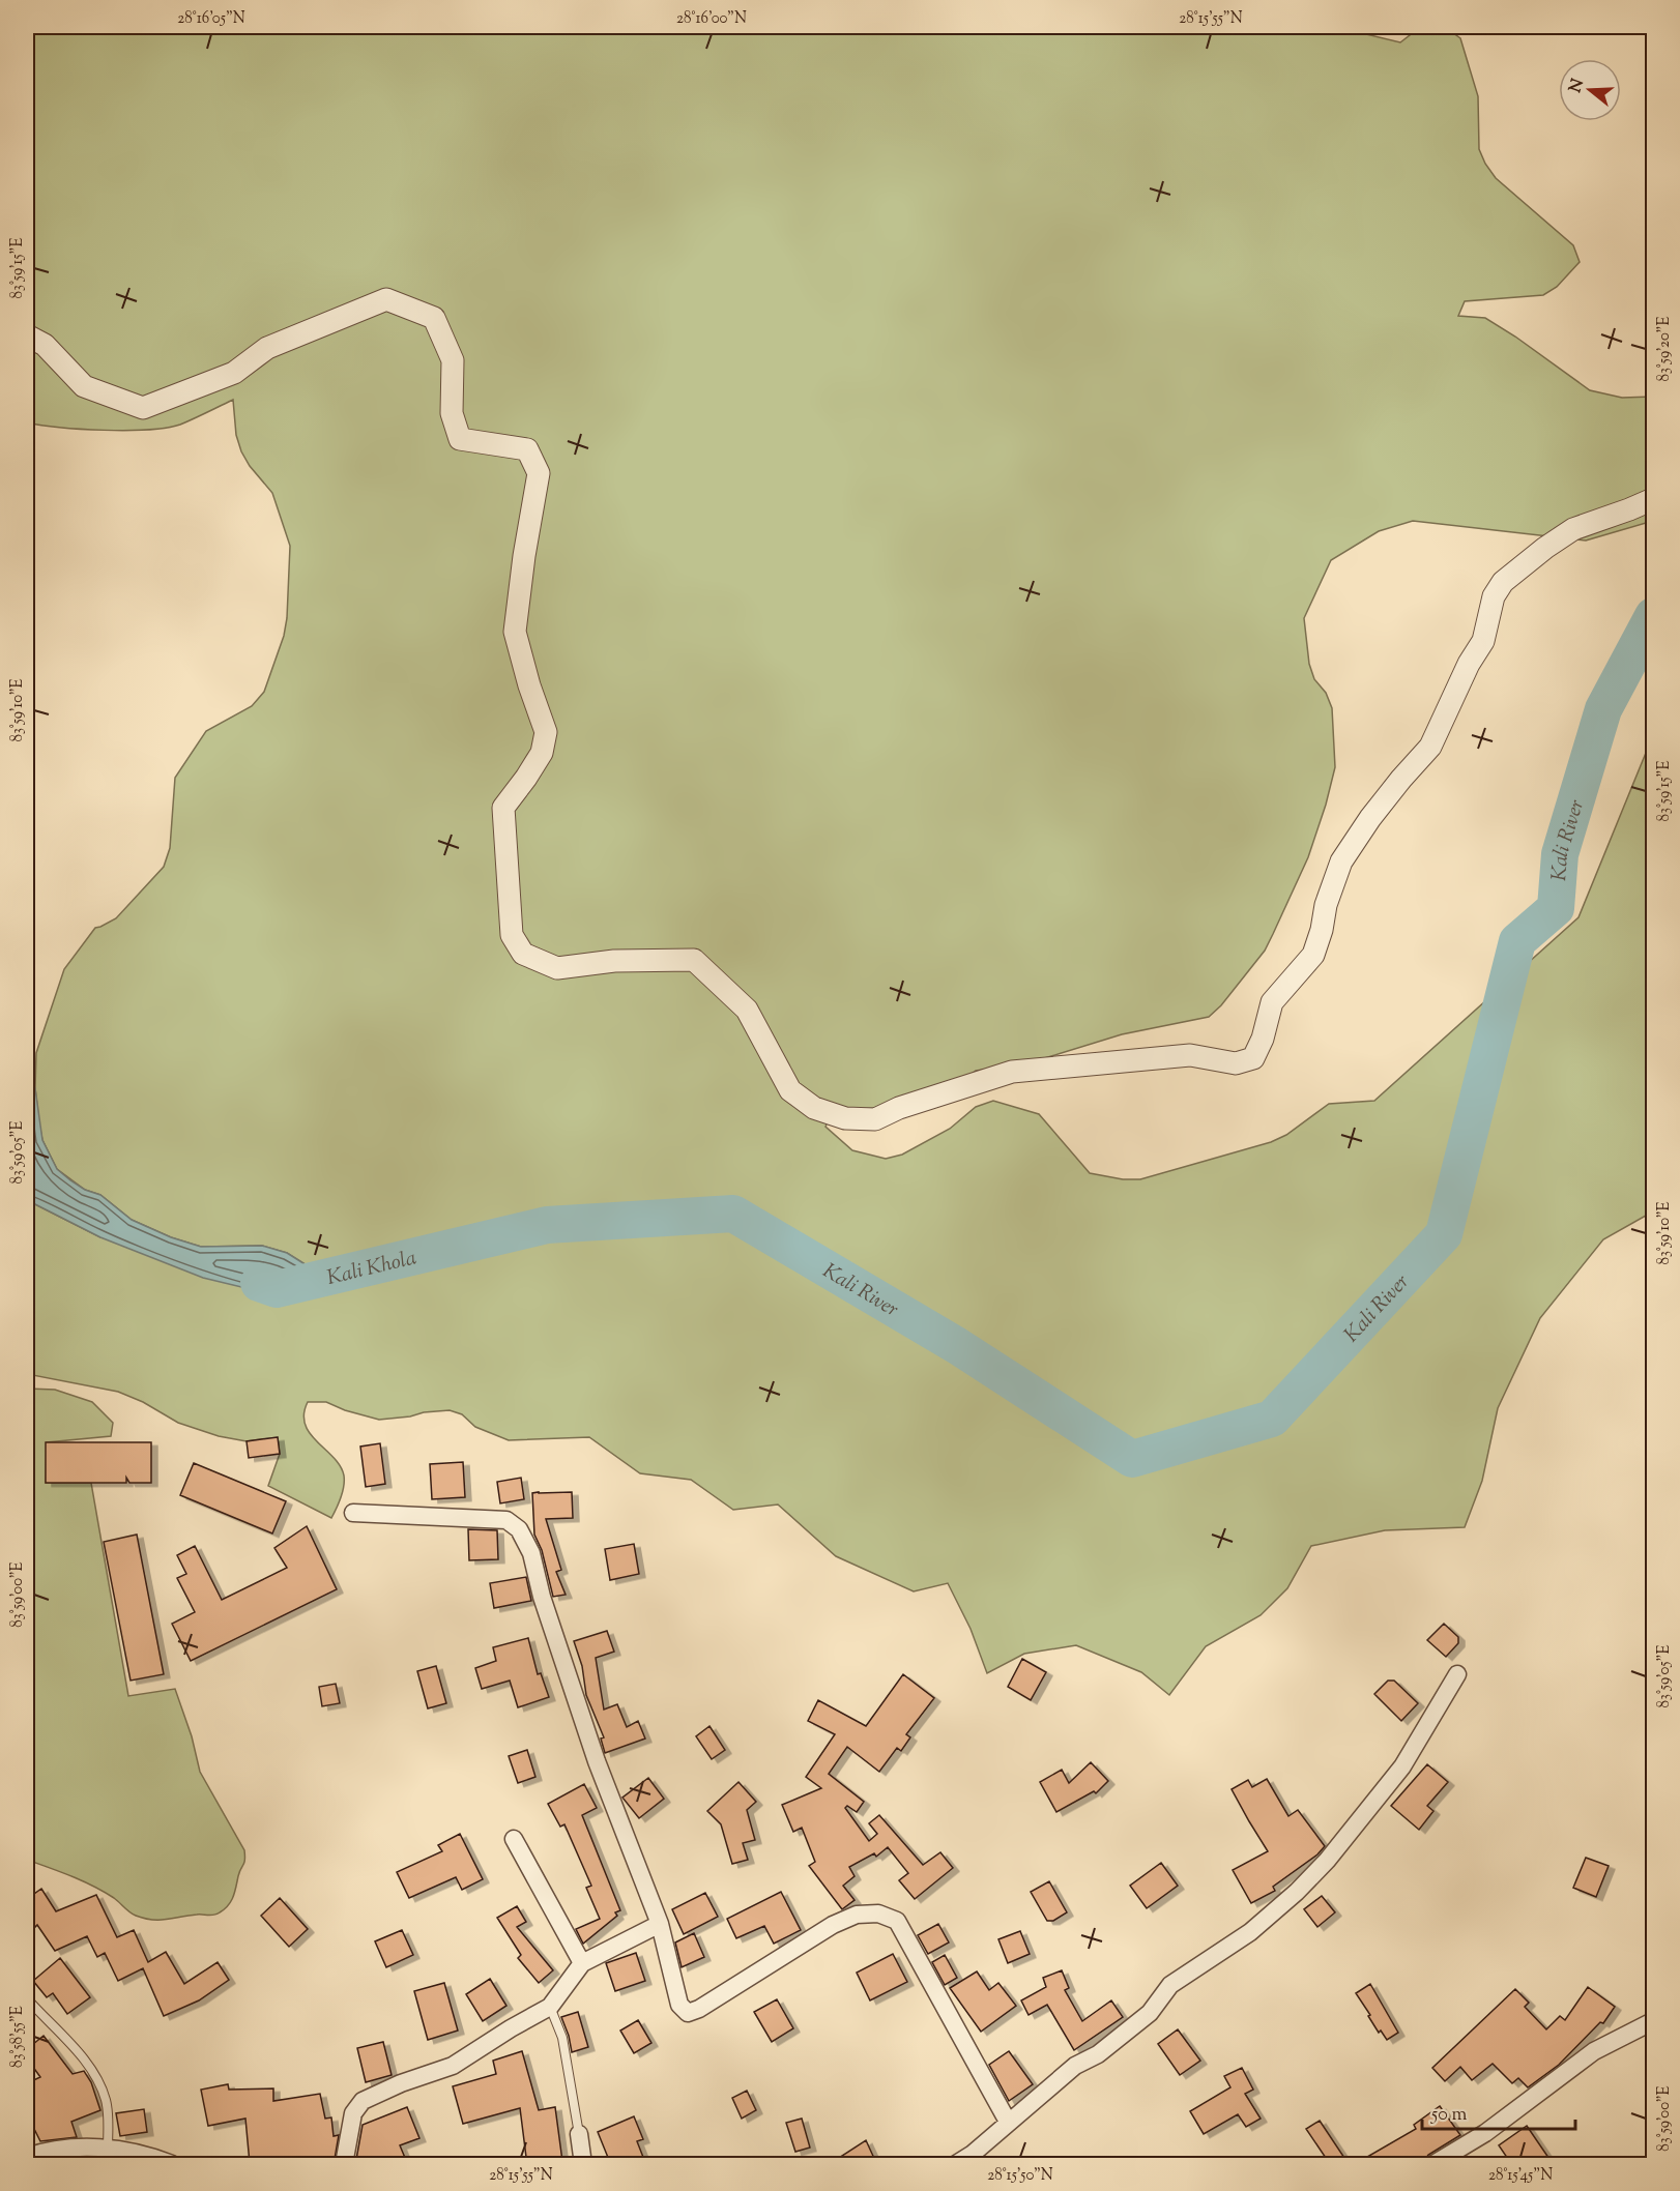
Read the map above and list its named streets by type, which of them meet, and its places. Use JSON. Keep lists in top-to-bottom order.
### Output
{
  "water": ["Kali River", "Kali Khola"],
  "scale_bar": "50 m",
  "north": "left",
  "coordinates": [
    "28°16'05\"N",
    "28°16'00\"N",
    "28°15'55\"N",
    "83°59'15\"E",
    "83°59'20\"E",
    "83°59'10\"E",
    "83°59'05\"E",
    "83°59'00\"E",
    "83°58'55\"E",
    "28°15'50\"N",
    "28°15'45\"N"
  ]
}
